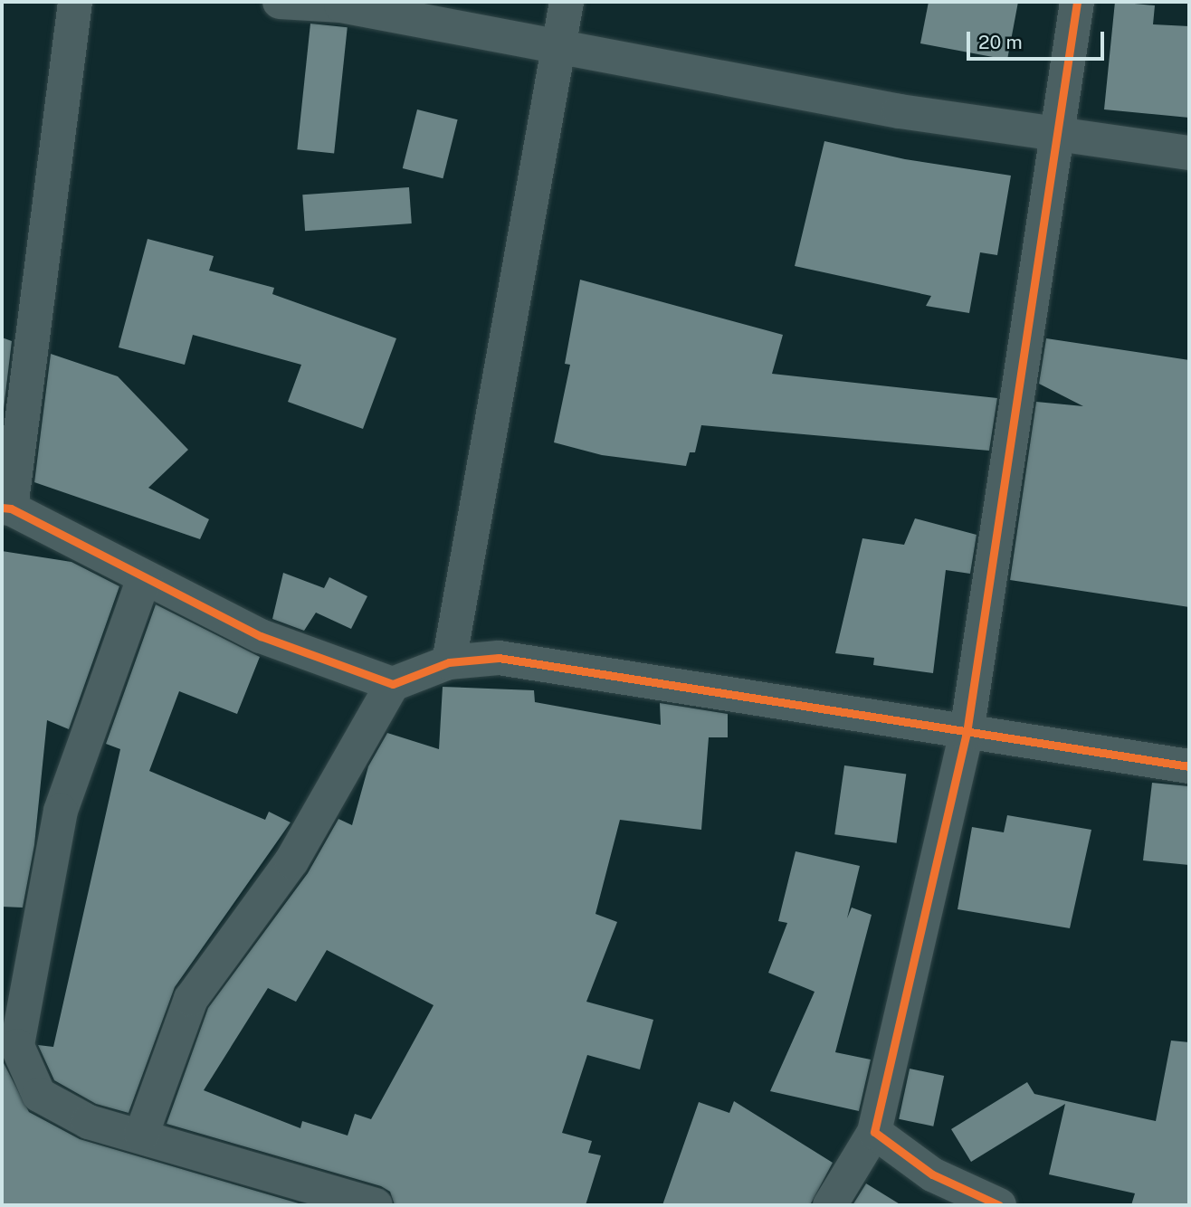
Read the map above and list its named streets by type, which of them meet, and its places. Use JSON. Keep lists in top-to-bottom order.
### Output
{
  "scale_bar": "20 m"
}
